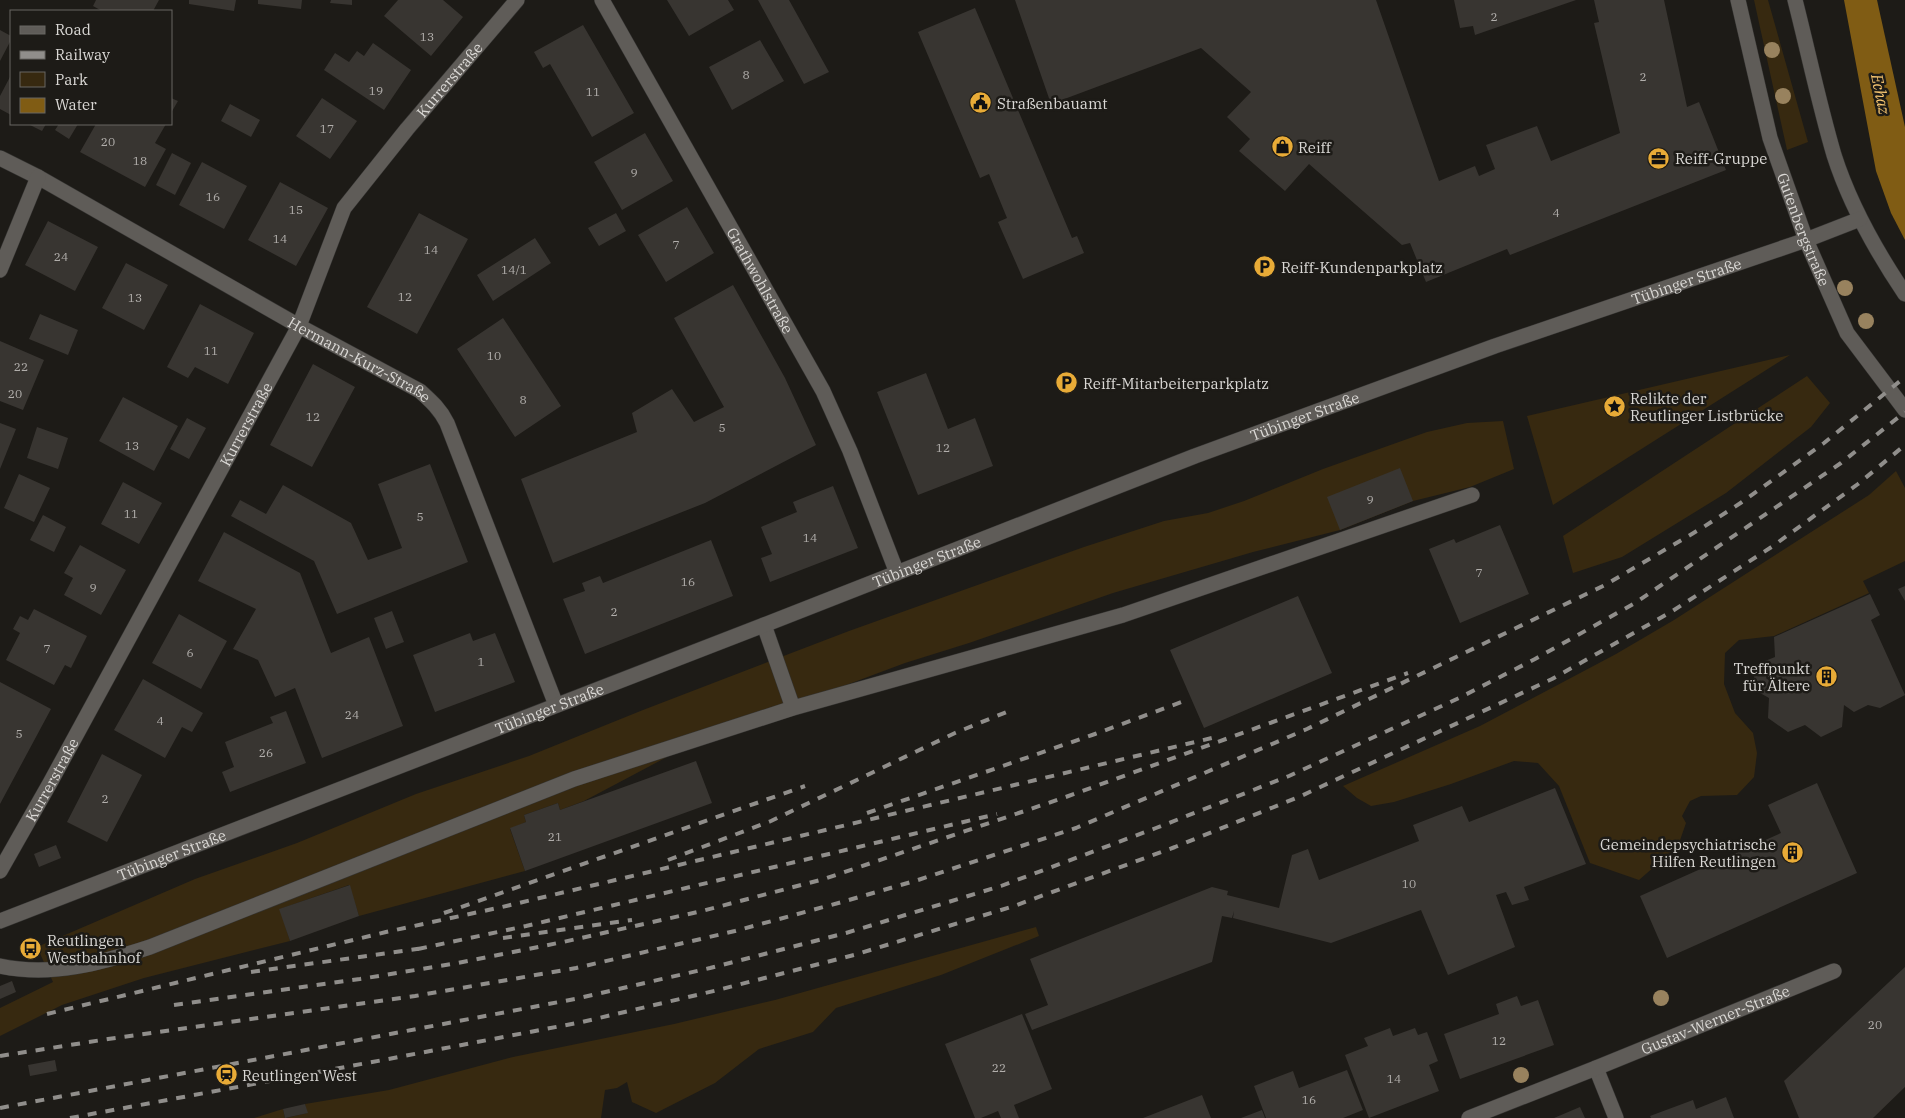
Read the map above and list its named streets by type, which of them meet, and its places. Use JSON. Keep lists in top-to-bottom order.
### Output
{
  "streets": {
    "street": [
      "Kurrerstraße",
      "Gutenbergstraße",
      "Tübinger Straße",
      "Grathwohlstraße",
      "Hermann-Kurz-Straße",
      "Gustav-Werner-Straße"
    ]
  },
  "crossings": [
    ["Kurrerstraße", "Hermann-Kurz-Straße"],
    ["Gutenbergstraße", "Tübinger Straße"],
    ["Tübinger Straße", "Grathwohlstraße"],
    ["Tübinger Straße", "Hermann-Kurz-Straße"]
  ],
  "water": ["Echaz"],
  "places": {
    "public building": ["Straßenbauamt"],
    "shop": ["Reiff"],
    "office": ["Reiff-Gruppe"],
    "parking": ["Reiff-Kundenparkplatz", "Reiff-Mitarbeiterparkplatz"],
    "place": ["Relikte der Reutlinger Listbrücke"],
    "building": ["Treffpunkt für Ältere", "Gemeindepsychiatrische Hilfen Reutlingen"],
    "bus stop": ["Reutlingen Westbahnhof"],
    "station": ["Reutlingen West"]
  },
  "house_numbers": [
    "2",
    "13",
    "8",
    "2",
    "19",
    "11",
    "17",
    "20",
    "18",
    "9",
    "16",
    "15",
    "4",
    "14",
    "7",
    "14",
    "24",
    "14/1",
    "12",
    "13",
    "11",
    "10",
    "22",
    "20",
    "8",
    "12",
    "5",
    "13",
    "12",
    "9",
    "11",
    "5",
    "14",
    "7",
    "16",
    "9",
    "2",
    "7",
    "6",
    "1",
    "24",
    "4",
    "5",
    "26",
    "2",
    "21",
    "10",
    "20",
    "12",
    "22",
    "14",
    "16"
  ],
  "legend": [
    "Road",
    "Railway",
    "Park",
    "Water"
  ]
}
